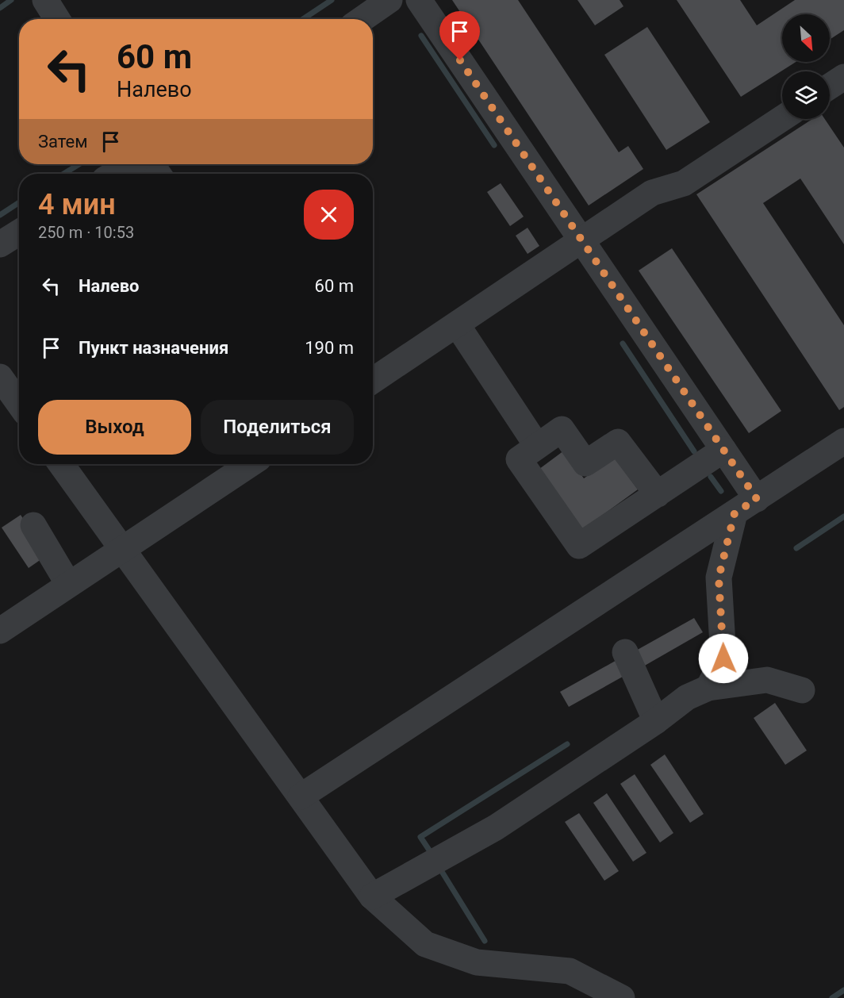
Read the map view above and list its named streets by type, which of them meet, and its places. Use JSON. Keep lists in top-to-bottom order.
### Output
{
  "north": "bottom right",
  "page": {
    "turn": ["60 m", "Налево"],
    "then": "Затем",
    "heading": ["4 мин", "250 m · 10:53"],
    "list": [
      {
        "name": "Налево",
        "value": "60 m"
      },
      {
        "name": "Пункт назначения",
        "value": "190 m"
      }
    ],
    "buttons": ["Выход", "Поделиться"]
  }
}
